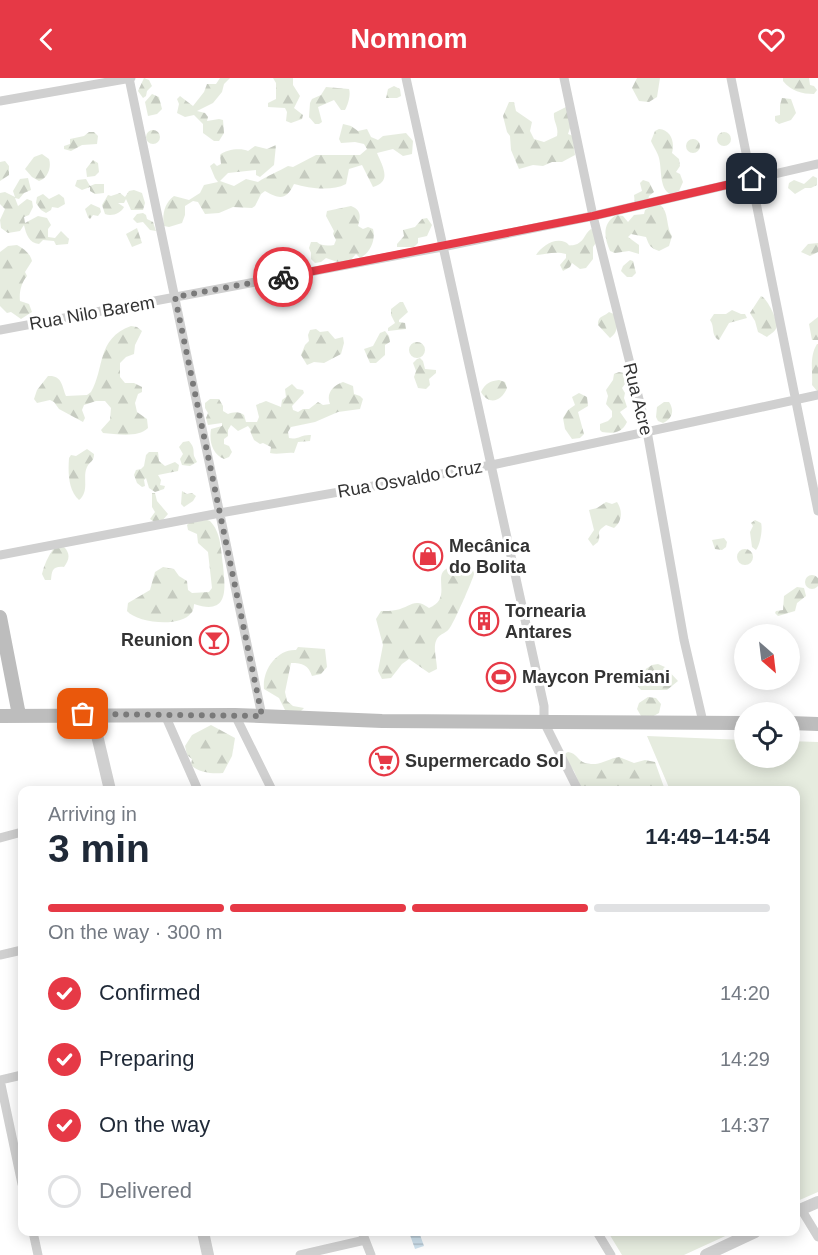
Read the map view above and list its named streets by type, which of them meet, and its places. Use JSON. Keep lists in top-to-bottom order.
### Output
{
  "streets": {
    "street": ["Rua Nilo Barem", "Rua Acre", "Rua Osvaldo Cruz"]
  },
  "crossings": [
    ["Rua Nilo Barem", "Rua Acre"],
    ["Rua Acre", "Rua Osvaldo Cruz"]
  ],
  "places": {
    "shop": ["Mecânica do Bolita"],
    "building": ["Tornearia Antares"],
    "bar": ["Reunion"],
    "sports": ["Maycon Premiani"],
    "supermarket": ["Supermercado Sol"]
  },
  "north": "bottom right",
  "page": {
    "header": "Nomnom",
    "heading": ["3 min", "Arriving in", "14:49–14:54"],
    "bar": "On the way · 300 m",
    "list": [
      ["Confirmed", "14:20"],
      ["Preparing", "14:29"],
      ["On the way", "14:37"],
      "Delivered"
    ]
  }
}
